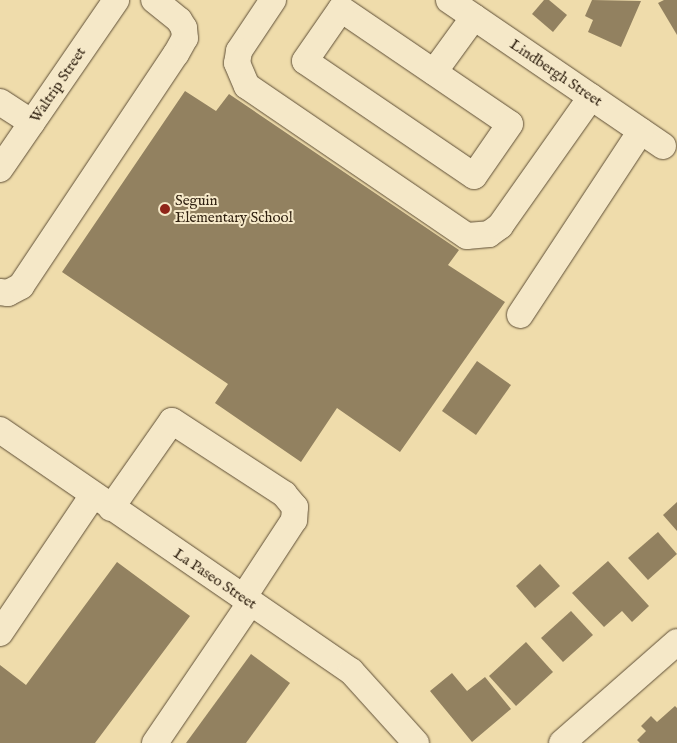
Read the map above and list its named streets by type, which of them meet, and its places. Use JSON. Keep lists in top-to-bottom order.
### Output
{
  "streets": {
    "street": ["Lindbergh Street", "Waltrip Street", "La Paseo Street"]
  },
  "places": ["Seguin Elementary School"]
}
